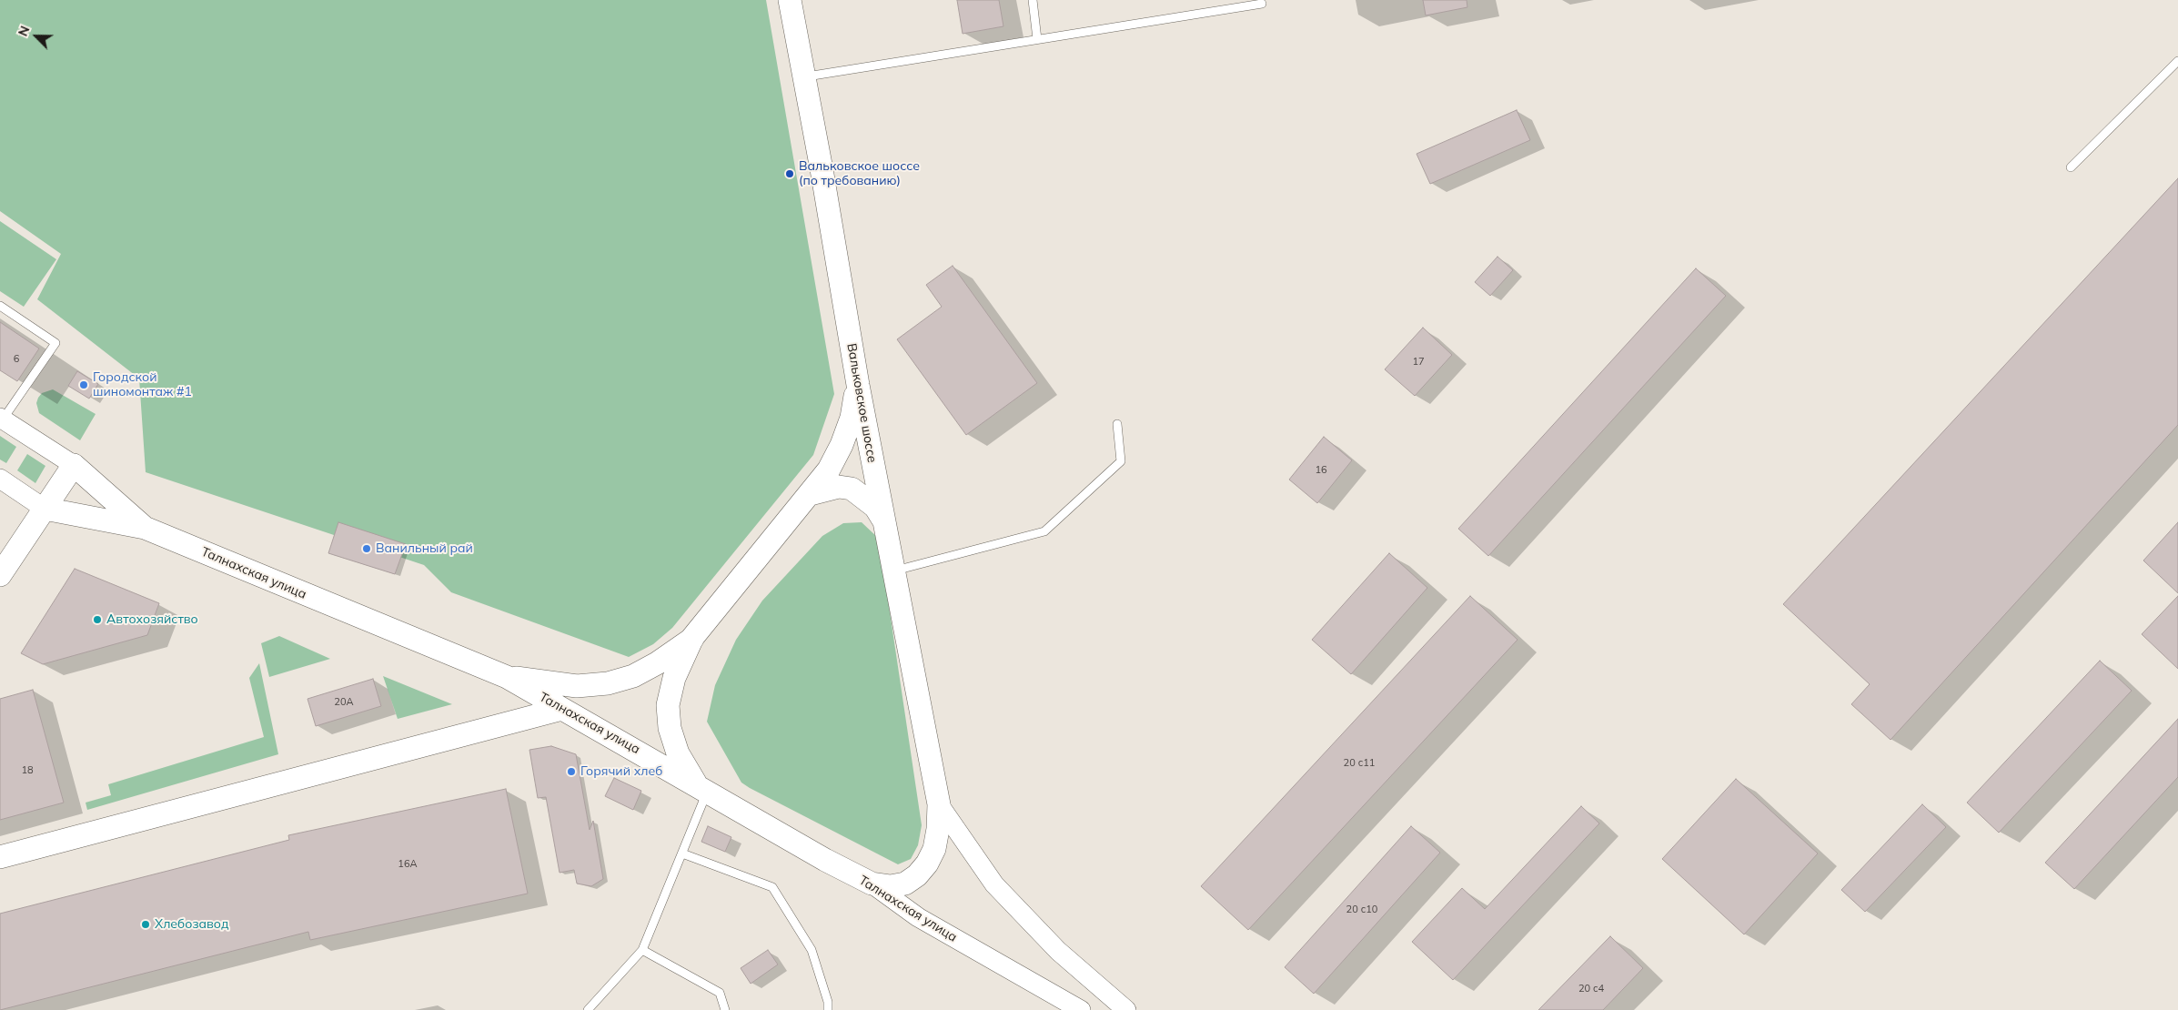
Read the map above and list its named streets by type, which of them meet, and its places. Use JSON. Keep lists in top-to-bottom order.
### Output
{
  "streets": {
    "main road": ["Вальковское шоссе", "Талнахская улица"]
  },
  "crossings": [
    ["Вальковское шоссе", "Талнахская улица"]
  ],
  "places": [
    "Вальковское шоссе (по требованию)",
    "Городской шиномонтаж #1",
    "Ванильный рай",
    "Автохозяйство",
    "Горячий хлеб",
    "Хлебозавод"
  ],
  "house_numbers": [
    "6",
    "17",
    "16",
    "20А",
    "20 с11",
    "18",
    "16А",
    "20 с10",
    "20 с4"
  ],
  "north": "top left"
}
